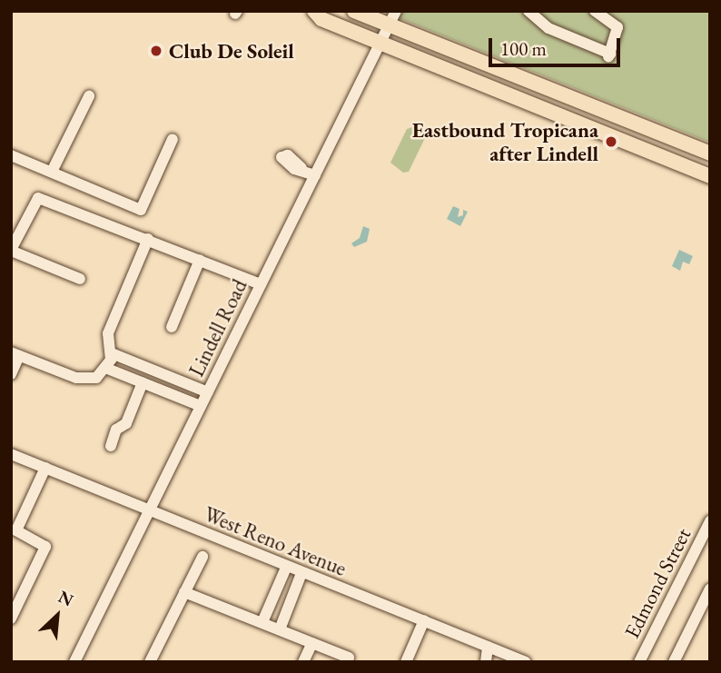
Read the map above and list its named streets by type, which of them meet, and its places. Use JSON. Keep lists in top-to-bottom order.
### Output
{
  "streets": {
    "street": ["Lindell Road", "West Reno Avenue", "Edmond Street"]
  },
  "crossings": [
    ["Lindell Road", "West Reno Avenue"]
  ],
  "places": ["Club De Soleil", "Eastbound Tropicana after Lindell"],
  "scale_bar": "100 m",
  "north": "top right"
}
